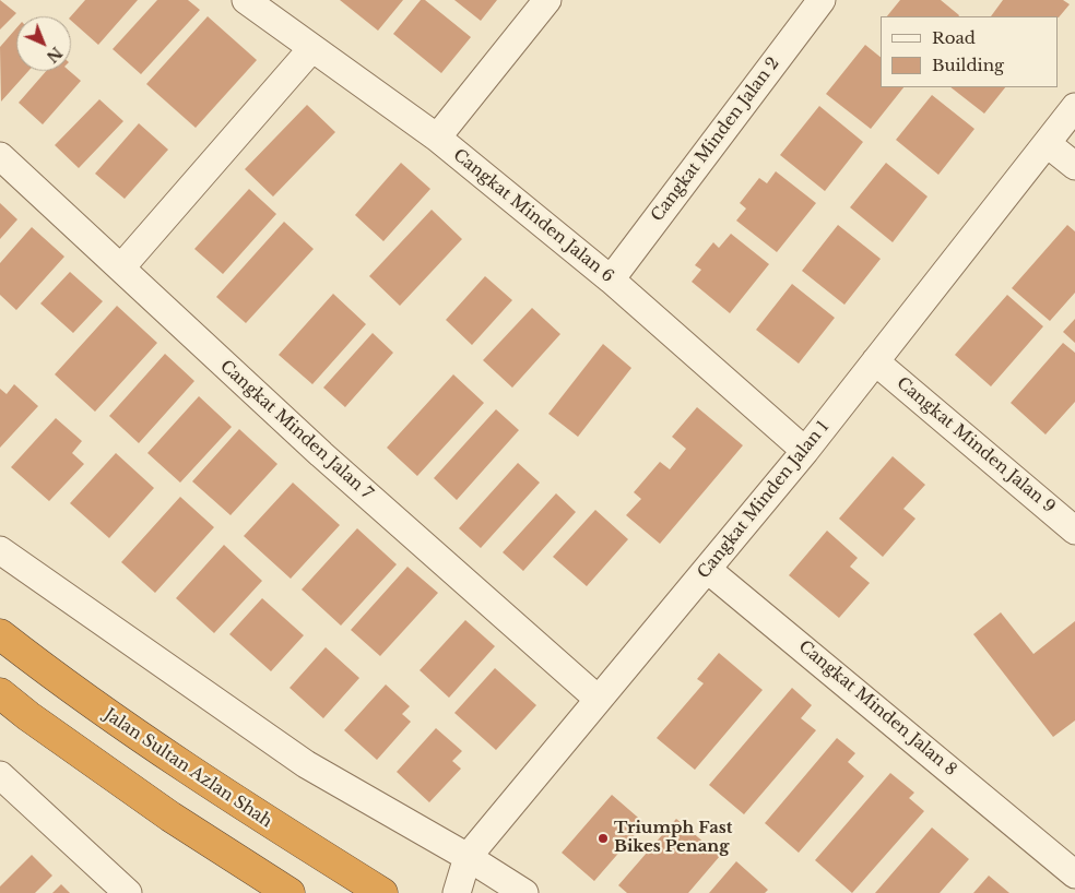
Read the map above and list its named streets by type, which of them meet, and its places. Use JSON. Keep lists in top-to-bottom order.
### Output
{
  "streets": {
    "highway": ["Jalan Sultan Azlan Shah"],
    "street": [
      "Cangkat Minden Jalan 2",
      "Cangkat Minden Jalan 6",
      "Cangkat Minden Jalan 7",
      "Cangkat Minden Jalan 9",
      "Cangkat Minden Jalan 1",
      "Cangkat Minden Jalan 8"
    ]
  },
  "crossings": [
    ["Cangkat Minden Jalan 2", "Cangkat Minden Jalan 6"],
    ["Cangkat Minden Jalan 6", "Cangkat Minden Jalan 1"],
    ["Cangkat Minden Jalan 7", "Cangkat Minden Jalan 1"],
    ["Cangkat Minden Jalan 9", "Cangkat Minden Jalan 1"],
    ["Cangkat Minden Jalan 1", "Cangkat Minden Jalan 8"]
  ],
  "places": ["Triumph Fast Bikes Penang"],
  "legend": ["Road", "Building"],
  "north": "bottom right"
}
